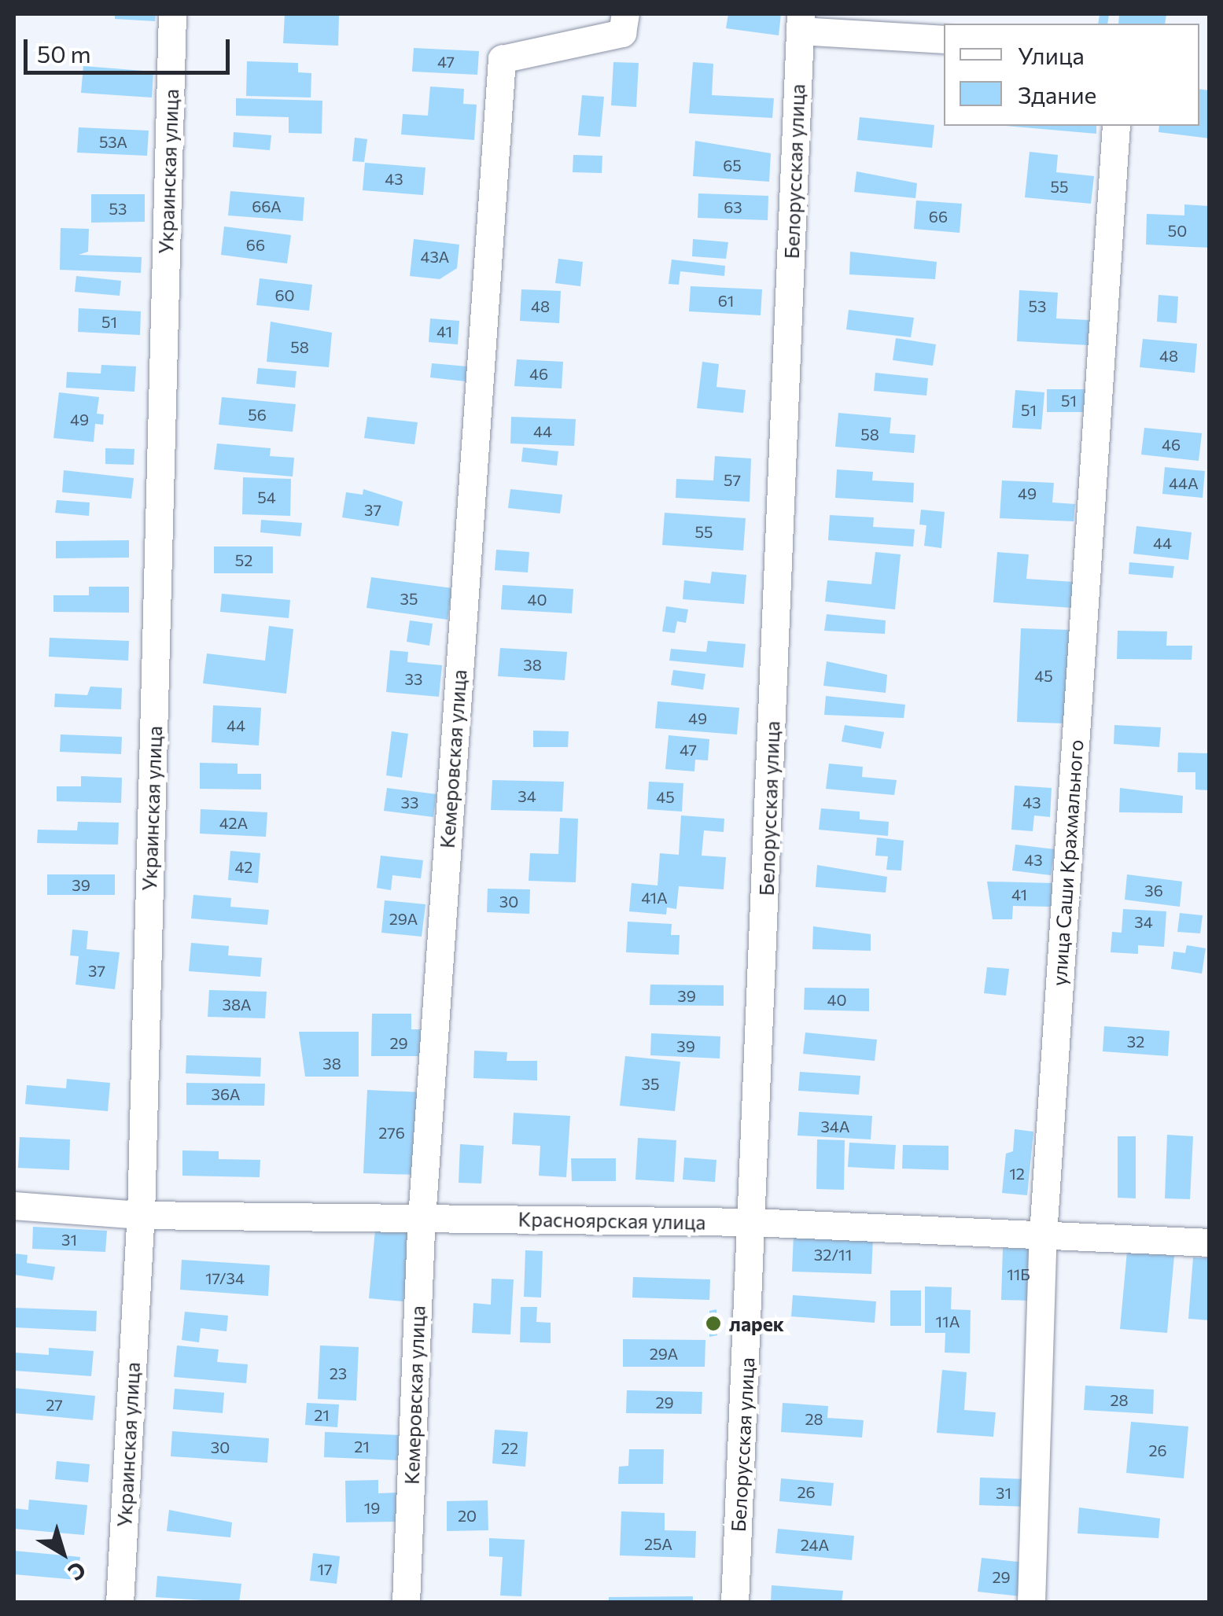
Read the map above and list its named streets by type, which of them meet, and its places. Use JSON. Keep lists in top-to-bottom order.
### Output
{
  "streets": {
    "street": [
      "Украинская улица",
      "Белорусская улица",
      "Кемеровская улица",
      "улица Саши Крахмального",
      "Красноярская улица"
    ]
  },
  "crossings": [
    ["Украинская улица", "Красноярская улица"],
    ["Белорусская улица", "Красноярская улица"],
    ["Кемеровская улица", "Красноярская улица"],
    ["улица Саши Крахмального", "Красноярская улица"]
  ],
  "places": ["ларек"],
  "house_numbers": [
    "47",
    "53А",
    "65",
    "43",
    "55",
    "66А",
    "63",
    "53",
    "66",
    "50",
    "66",
    "43А",
    "60",
    "61",
    "48",
    "53",
    "51",
    "41",
    "58",
    "48",
    "46",
    "51",
    "51",
    "56",
    "49",
    "44",
    "58",
    "46",
    "57",
    "44А",
    "49",
    "54",
    "37",
    "55",
    "44",
    "52",
    "35",
    "40",
    "38",
    "45",
    "33",
    "49",
    "44",
    "47",
    "34",
    "45",
    "33",
    "43",
    "42А",
    "43",
    "42",
    "39",
    "36",
    "41",
    "41А",
    "30",
    "29А",
    "34",
    "37",
    "39",
    "40",
    "38А",
    "32",
    "29",
    "39",
    "38",
    "35",
    "36А",
    "34А",
    "276",
    "12",
    "31",
    "32/11",
    "11Б",
    "17/34",
    "11А",
    "29А",
    "23",
    "28",
    "29",
    "27",
    "21",
    "28",
    "21",
    "30",
    "22",
    "26",
    "26",
    "31",
    "19",
    "20",
    "25А",
    "24А",
    "17",
    "29"
  ],
  "legend": ["Улица", "Здание"],
  "scale_bar": "50 m",
  "north": "bottom right"
}
